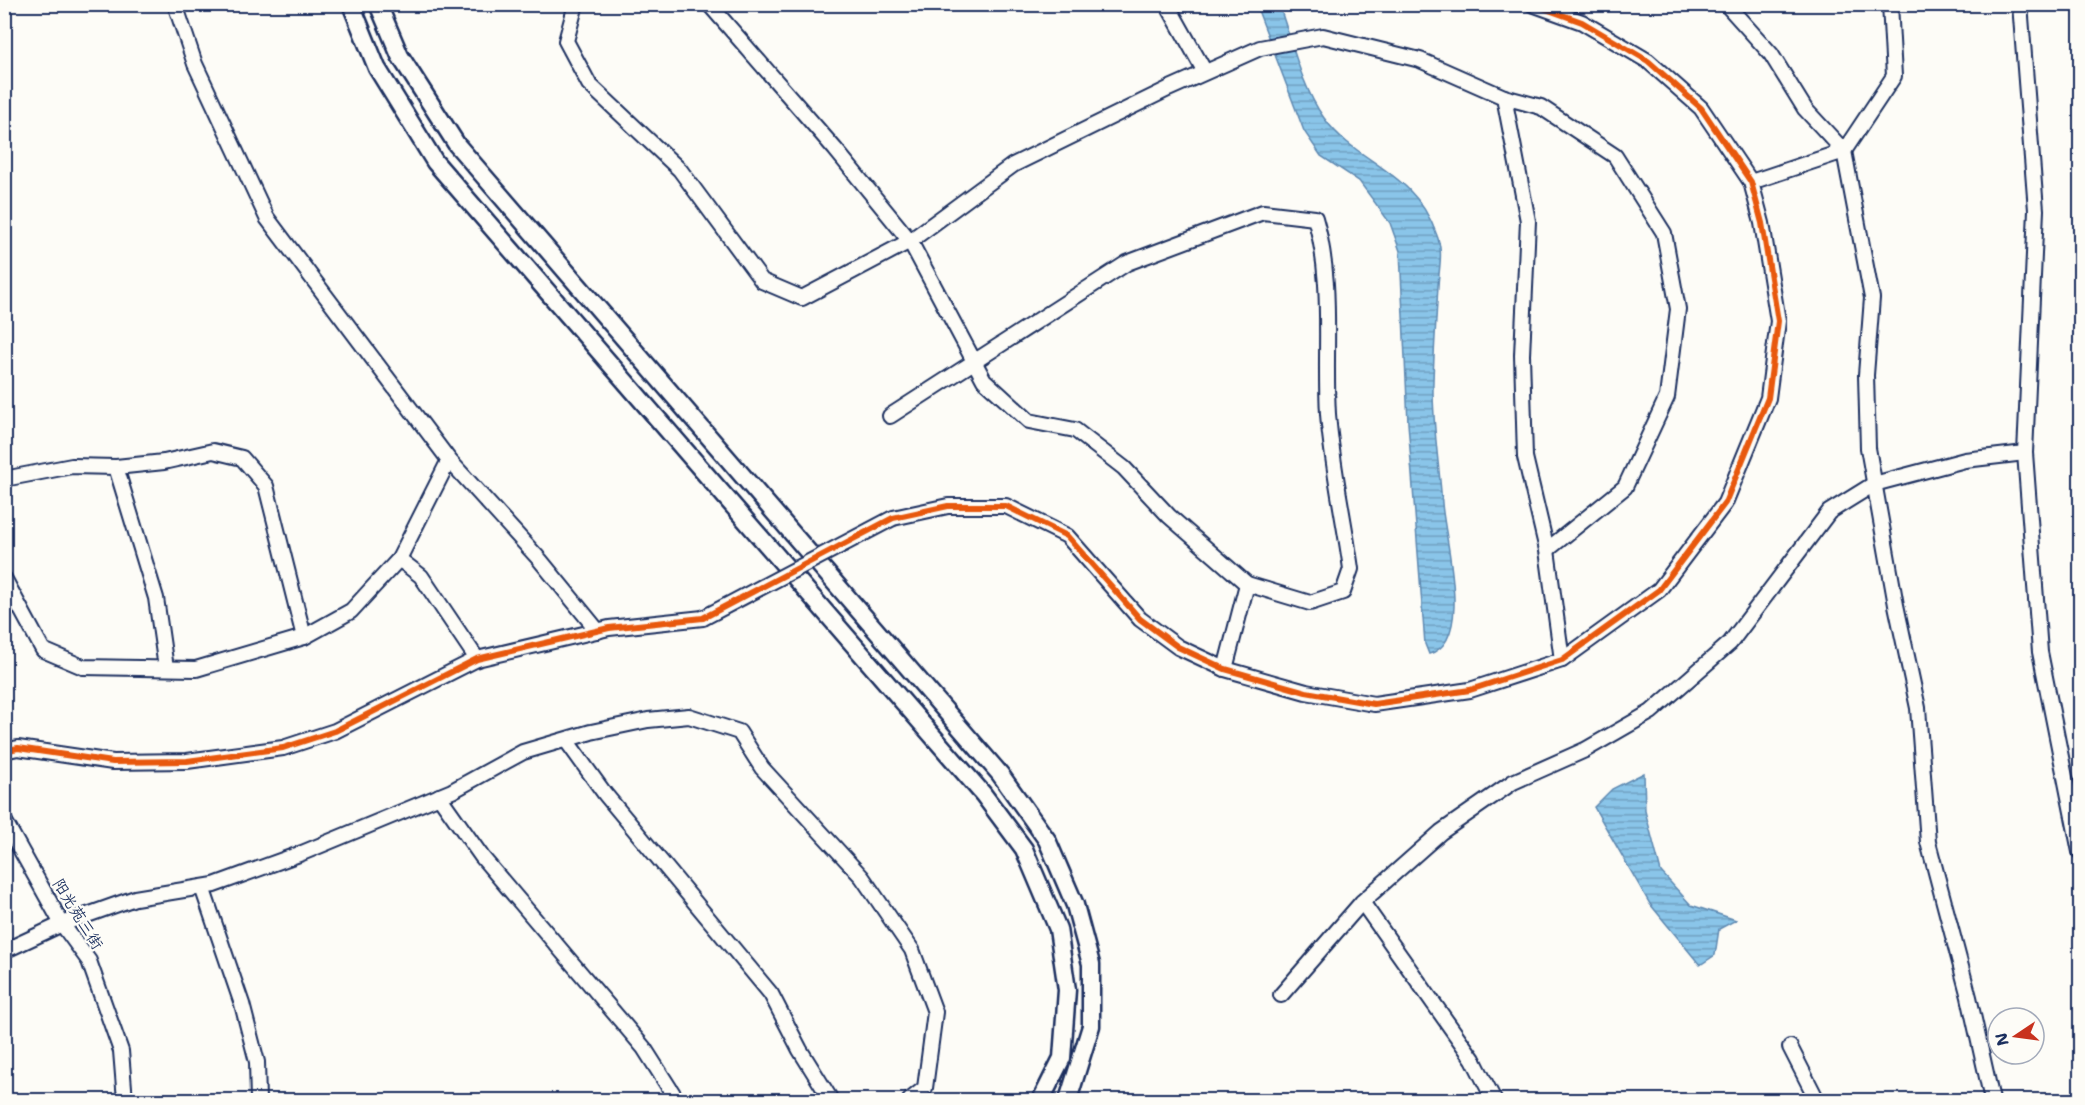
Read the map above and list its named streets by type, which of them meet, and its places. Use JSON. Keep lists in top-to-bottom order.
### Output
{
  "streets": {
    "street": ["阳光苑三街"]
  },
  "north": "left"
}
